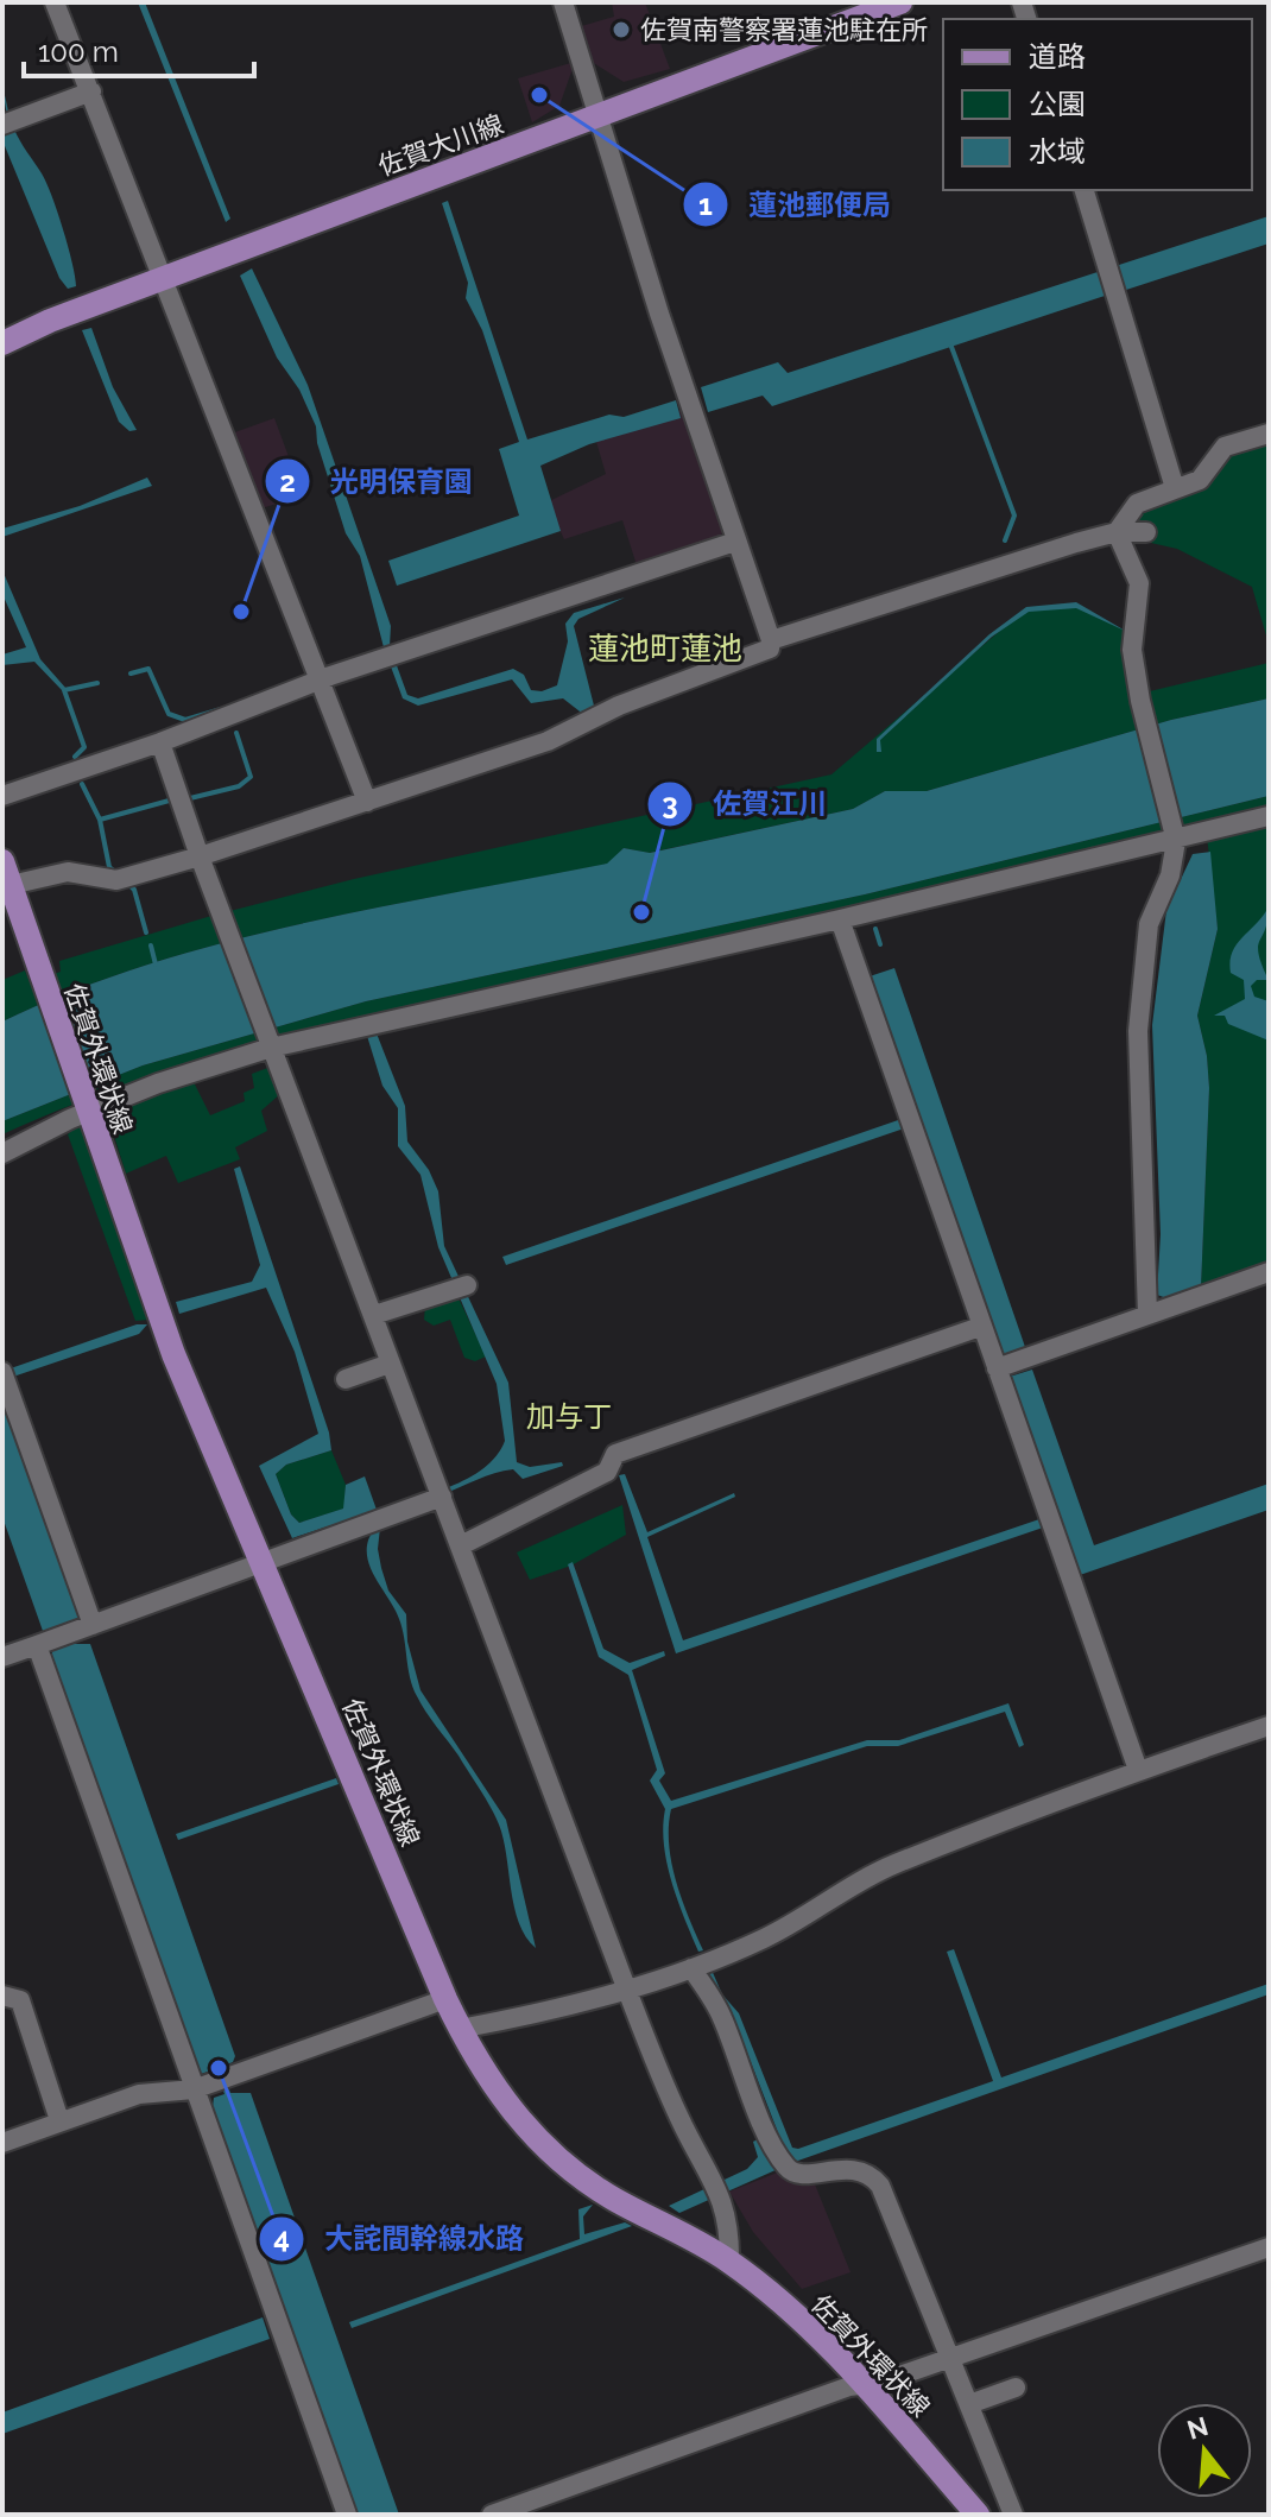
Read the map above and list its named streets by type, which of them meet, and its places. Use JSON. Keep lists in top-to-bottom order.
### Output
{
  "streets": {
    "main road": ["佐賀大川線", "佐賀外環状線"]
  },
  "districts": ["蓮池町蓮池", "加与丁"],
  "places": [
    "佐賀南警察署蓮池駐在所",
    "蓮池郵便局",
    "光明保育園",
    "佐賀江川",
    "大詫間幹線水路"
  ],
  "legend": ["道路", "公園", "水域"],
  "scale_bar": "100 m",
  "north": "top"
}
